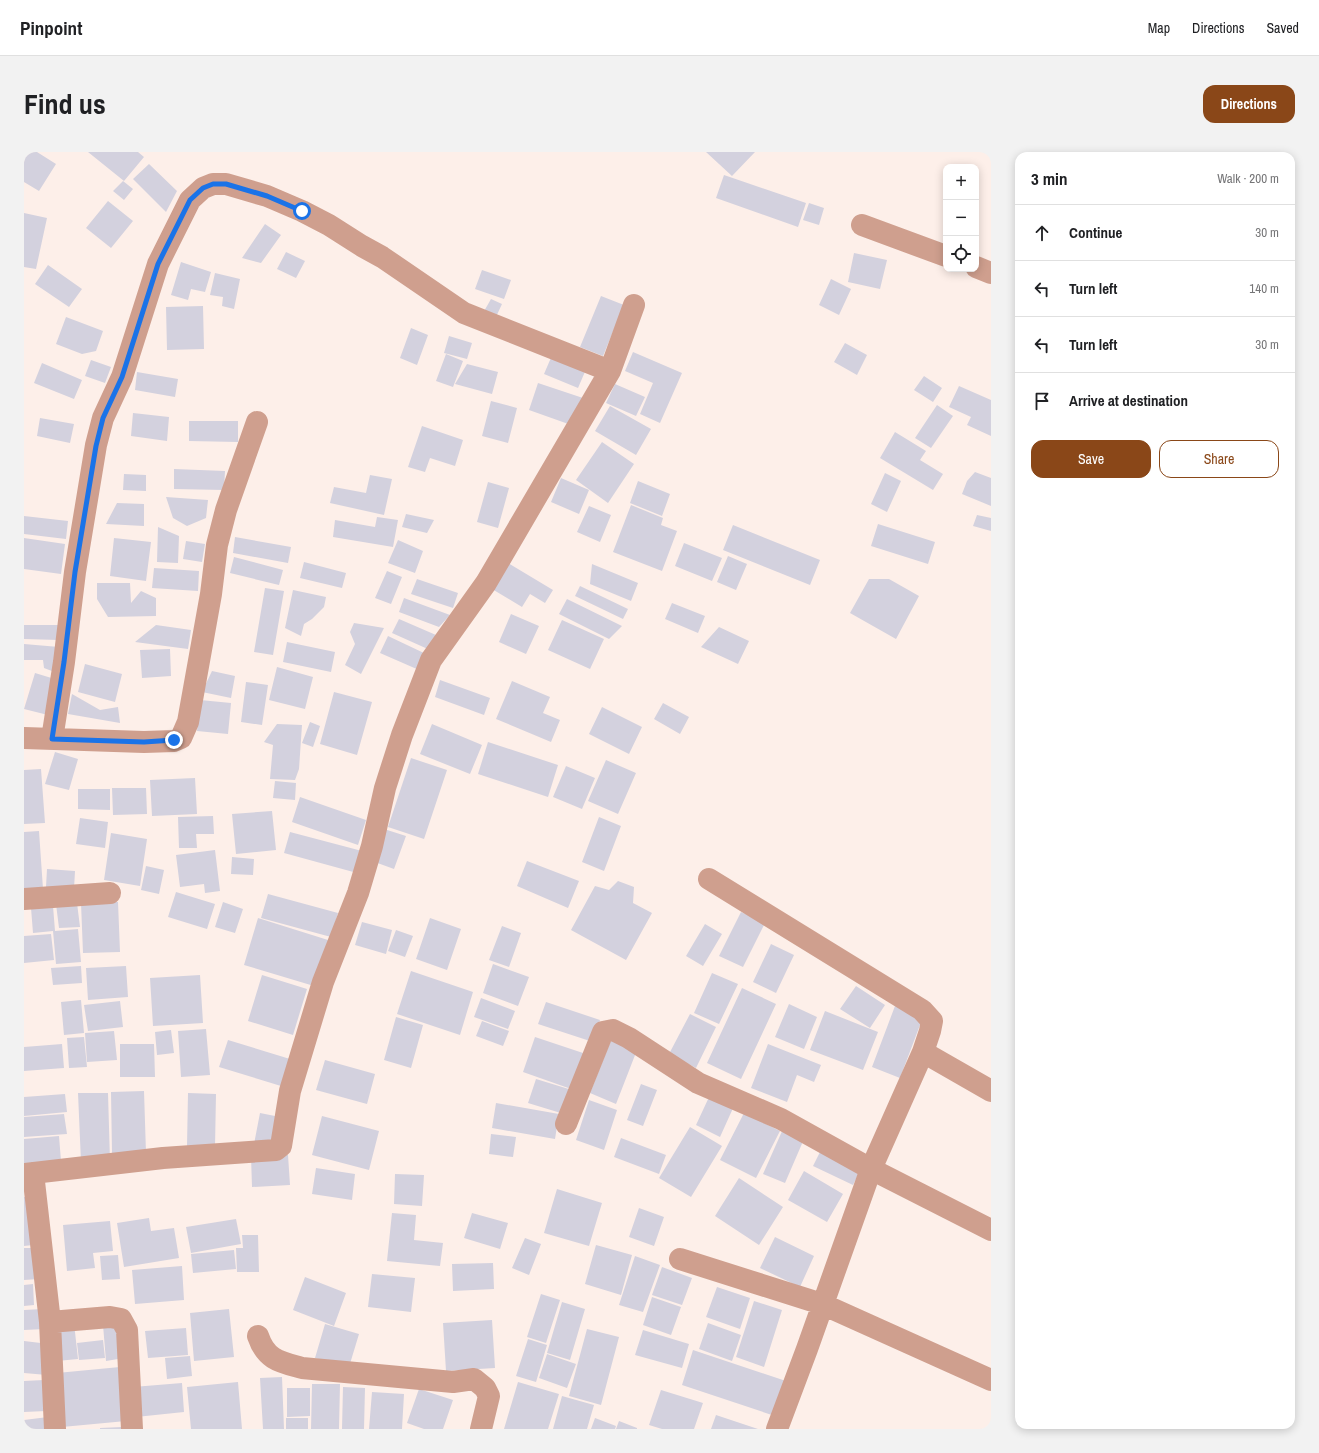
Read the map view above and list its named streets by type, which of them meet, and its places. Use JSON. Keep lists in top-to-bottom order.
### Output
{
  "page": {
    "header": "Pinpoint",
    "nav": ["Map", "Directions", "Saved"],
    "title": "Find us",
    "buttons": [
      "Directions",
      ["Save", "Share"]
    ],
    "heading": ["3 min", "Walk · 200 m"],
    "map_buttons": ["+", "−"],
    "list": [
      ["Continue", "30 m"],
      ["Turn left", "140 m"],
      ["Turn left", "30 m"],
      "Arrive at destination"
    ]
  }
}
